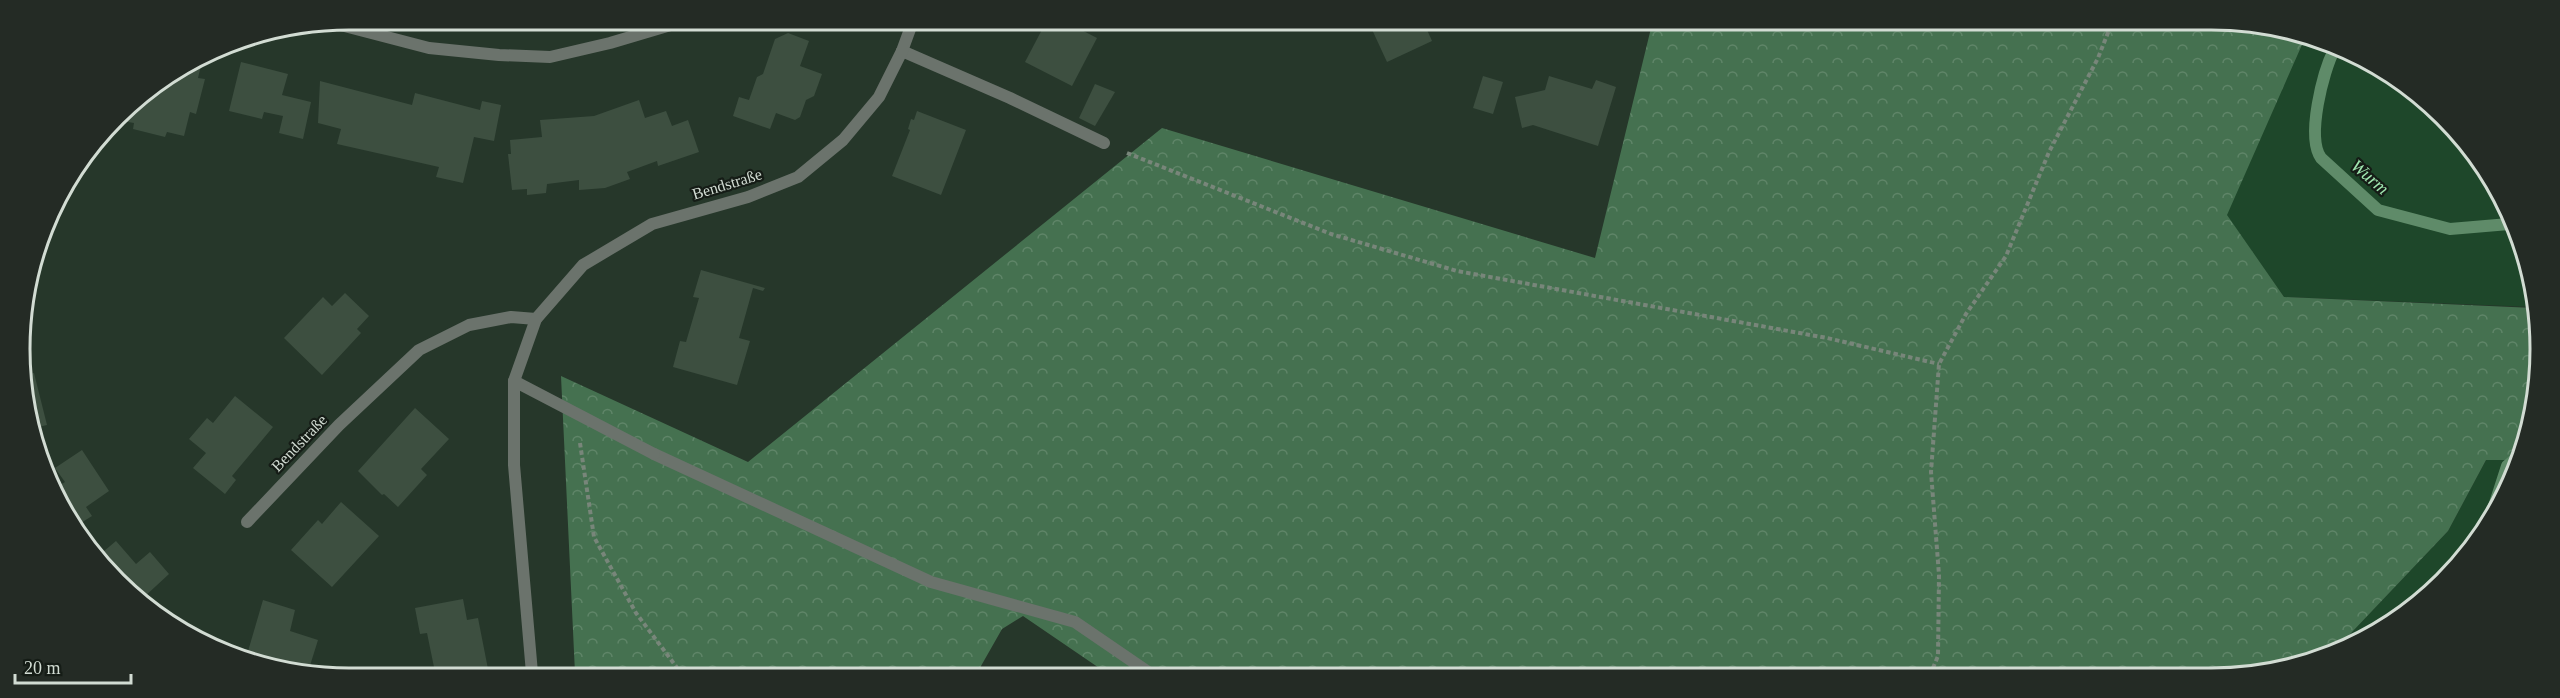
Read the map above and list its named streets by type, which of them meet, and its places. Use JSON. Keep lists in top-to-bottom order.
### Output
{
  "streets": {
    "street": ["Bendstraße"]
  },
  "water": ["Wurm"],
  "scale_bar": "20 m"
}
